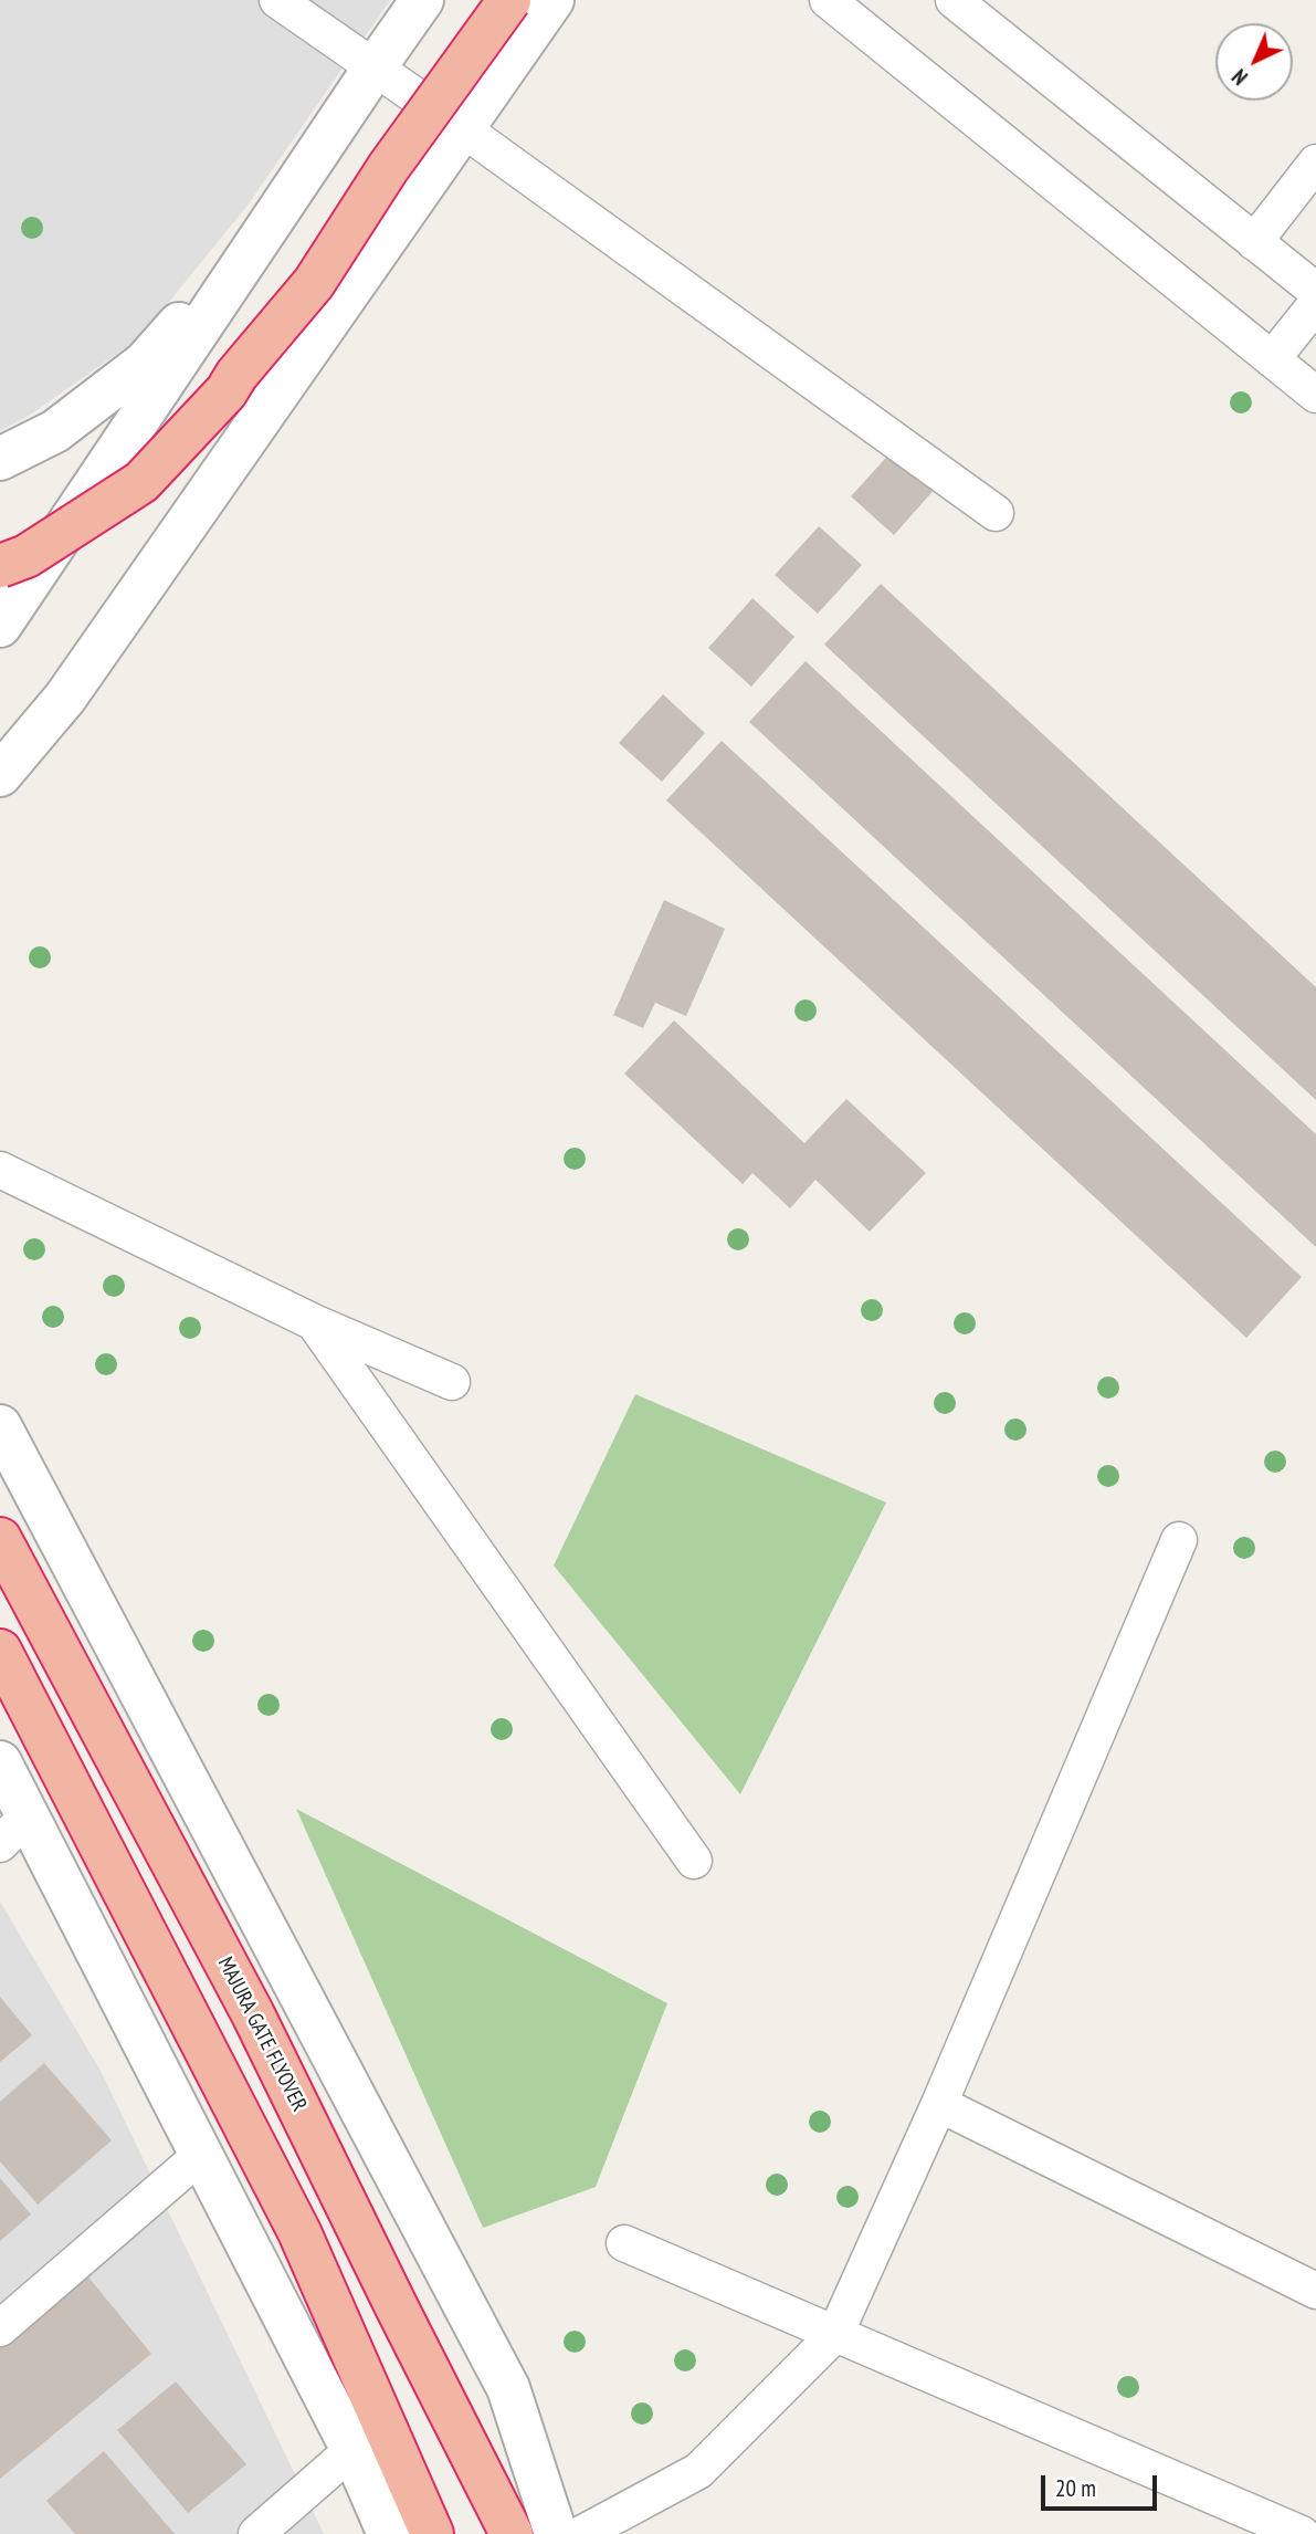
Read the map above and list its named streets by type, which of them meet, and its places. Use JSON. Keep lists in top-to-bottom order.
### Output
{
  "streets": {
    "highway": ["MAJURA GATE FLYOVER"]
  },
  "scale_bar": "20 m",
  "north": "bottom left"
}
